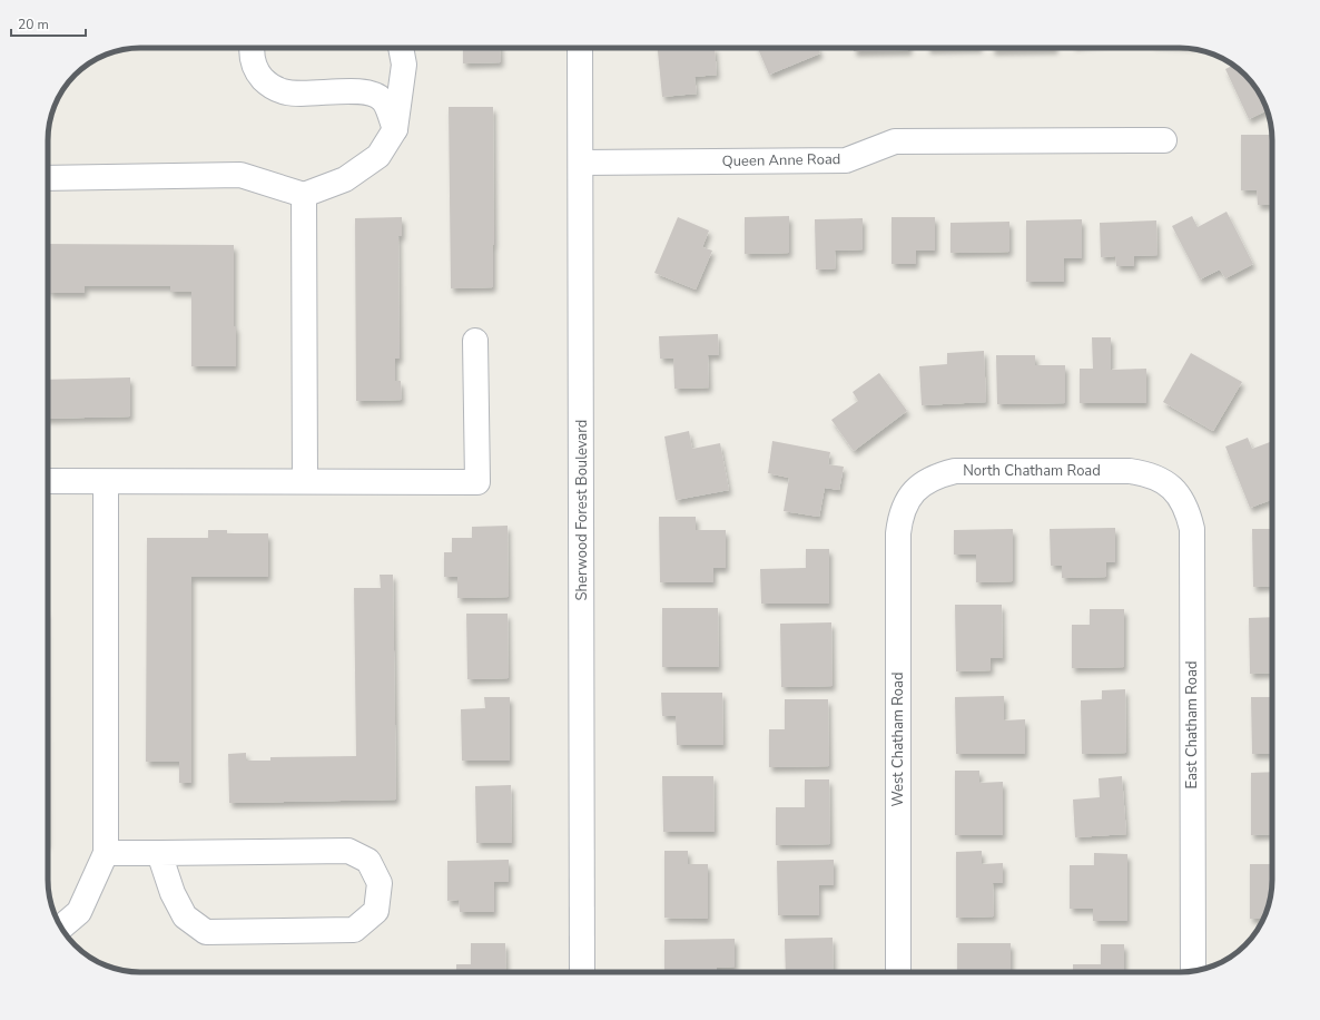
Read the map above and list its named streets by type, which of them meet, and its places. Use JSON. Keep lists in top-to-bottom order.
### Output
{
  "streets": {
    "street": [
      "Queen Anne Road",
      "North Chatham Road",
      "Sherwood Forest Boulevard",
      "East Chatham Road",
      "West Chatham Road"
    ]
  },
  "crossings": [
    ["Queen Anne Road", "Sherwood Forest Boulevard"],
    ["North Chatham Road", "East Chatham Road"],
    ["North Chatham Road", "West Chatham Road"]
  ],
  "scale_bar": "20 m"
}
